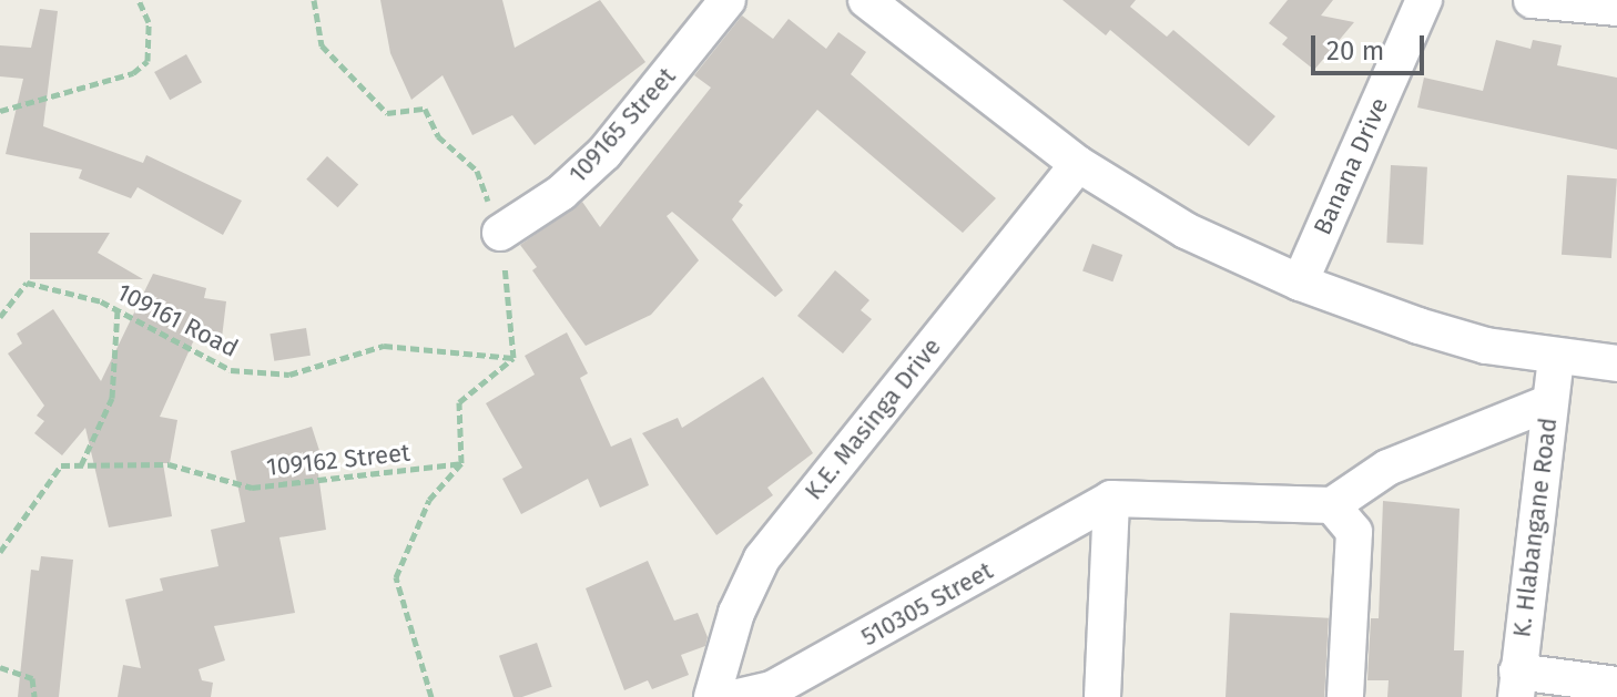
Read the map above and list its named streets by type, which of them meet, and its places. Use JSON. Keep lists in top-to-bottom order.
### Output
{
  "streets": {
    "street": [
      "109165 Street",
      "Banana Drive",
      "K.E. Masinga Drive",
      "K. Hlabangane Road",
      "510305 Street"
    ],
    "path": ["109161 Road", "109162 Street"]
  },
  "scale_bar": "20 m"
}
